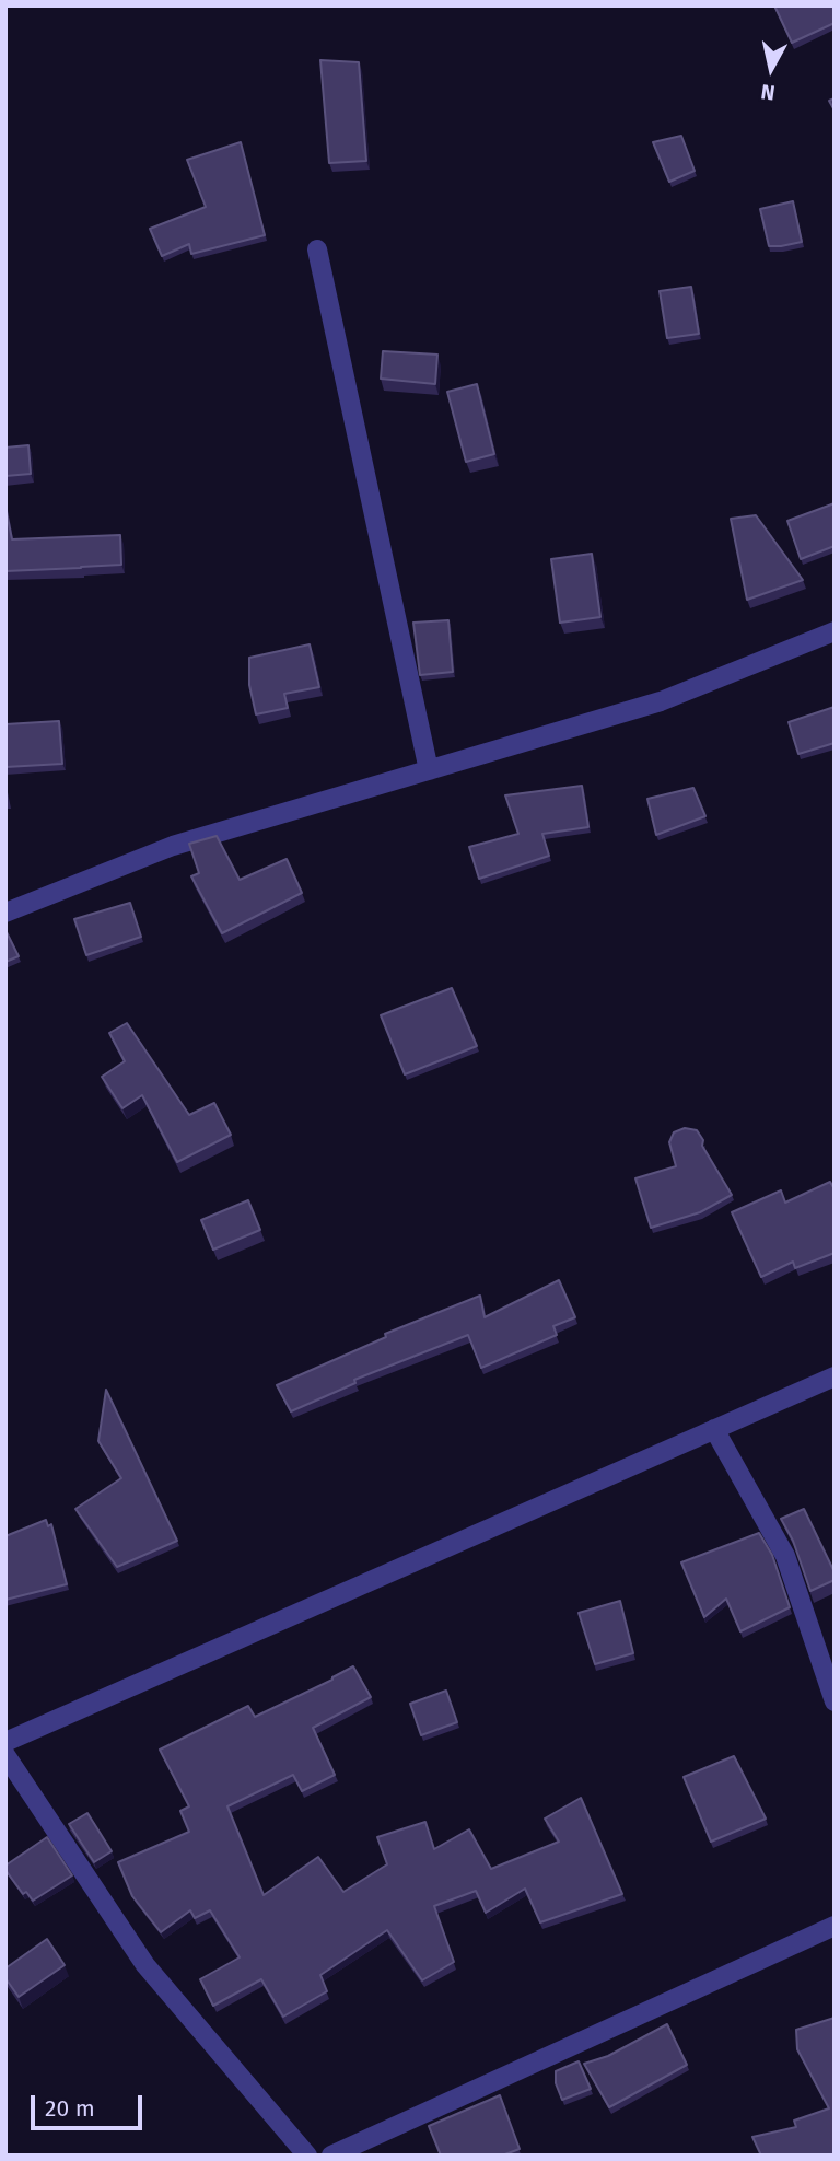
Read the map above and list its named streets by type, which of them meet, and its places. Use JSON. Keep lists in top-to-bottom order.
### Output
{
  "scale_bar": "20 m",
  "north": "bottom"
}
